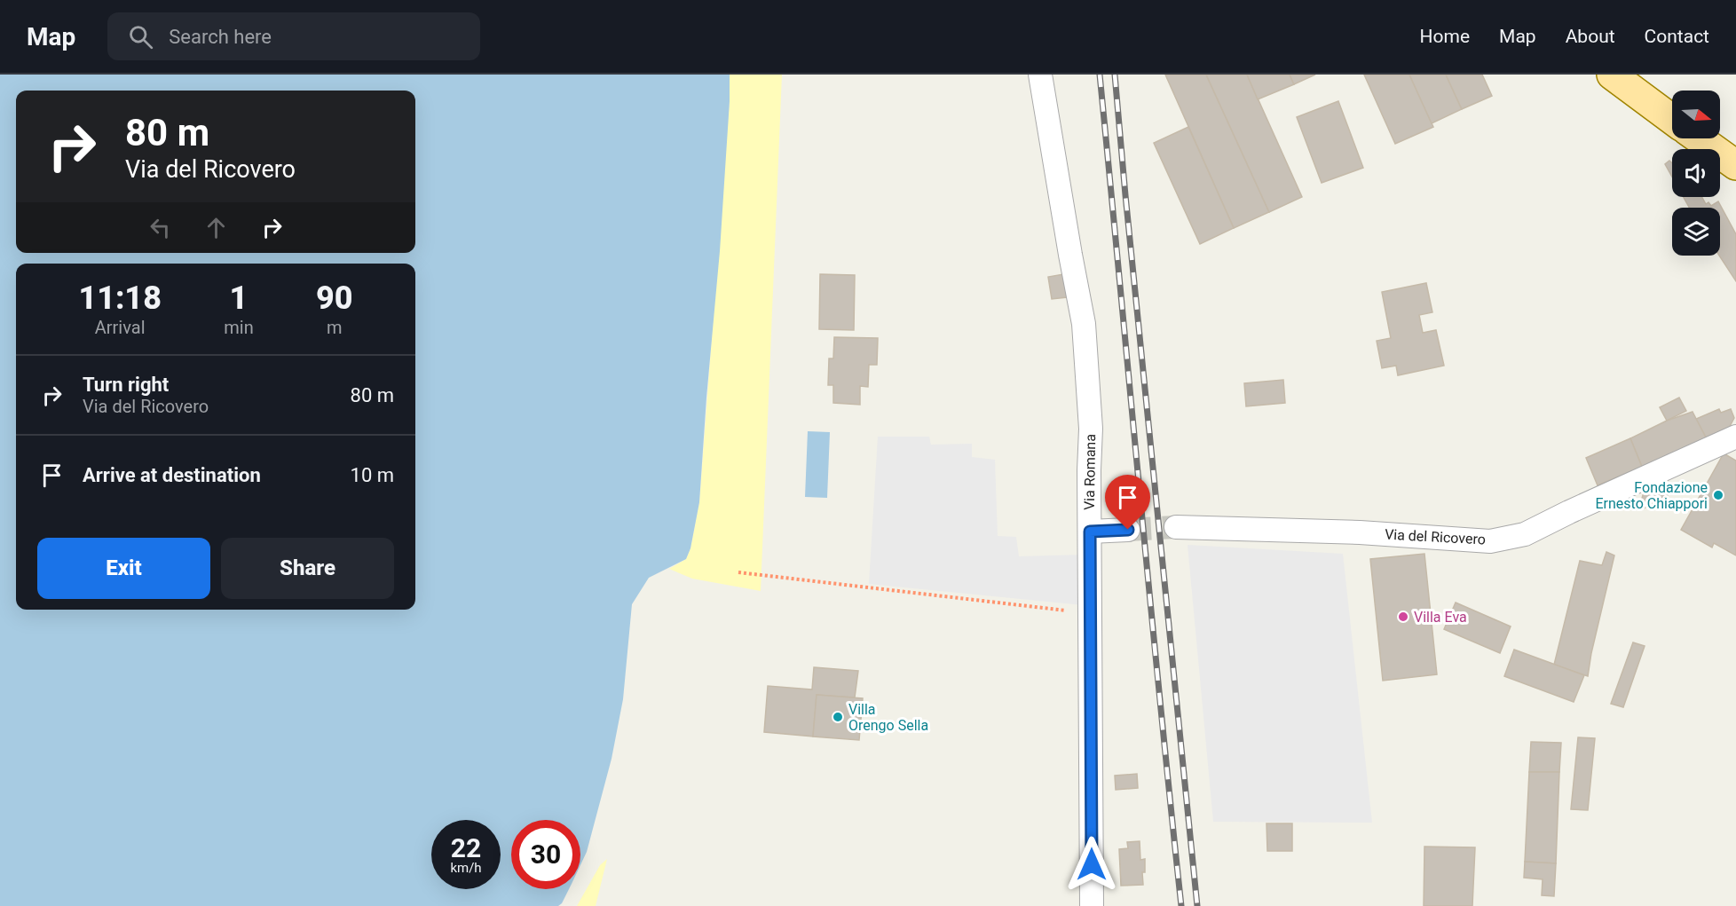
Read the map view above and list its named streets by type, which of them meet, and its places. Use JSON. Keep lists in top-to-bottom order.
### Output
{
  "streets": {
    "street": ["Via Romana", "Via del Ricovero"]
  },
  "places": ["Fondazione Ernesto Chiappori", "Villa Eva", "Villa Orengo Sella"],
  "north": "right",
  "page": {
    "header": "Map",
    "search": "Search here",
    "nav": [
      "Home",
      "Map",
      "About",
      "Contact"
    ],
    "turn": ["80 m", "Via del Ricovero"],
    "eta": [
      "11:18",
      "Arrival",
      "1",
      "min",
      "90",
      "m"
    ],
    "list": [
      {
        "name": "Turn right",
        "note": "Via del Ricovero",
        "value": "80 m"
      },
      {
        "name": "Arrive at destination",
        "value": "10 m"
      }
    ],
    "buttons": ["Exit", "Share"],
    "speed": "22 km/h",
    "limit": "30"
  }
}
